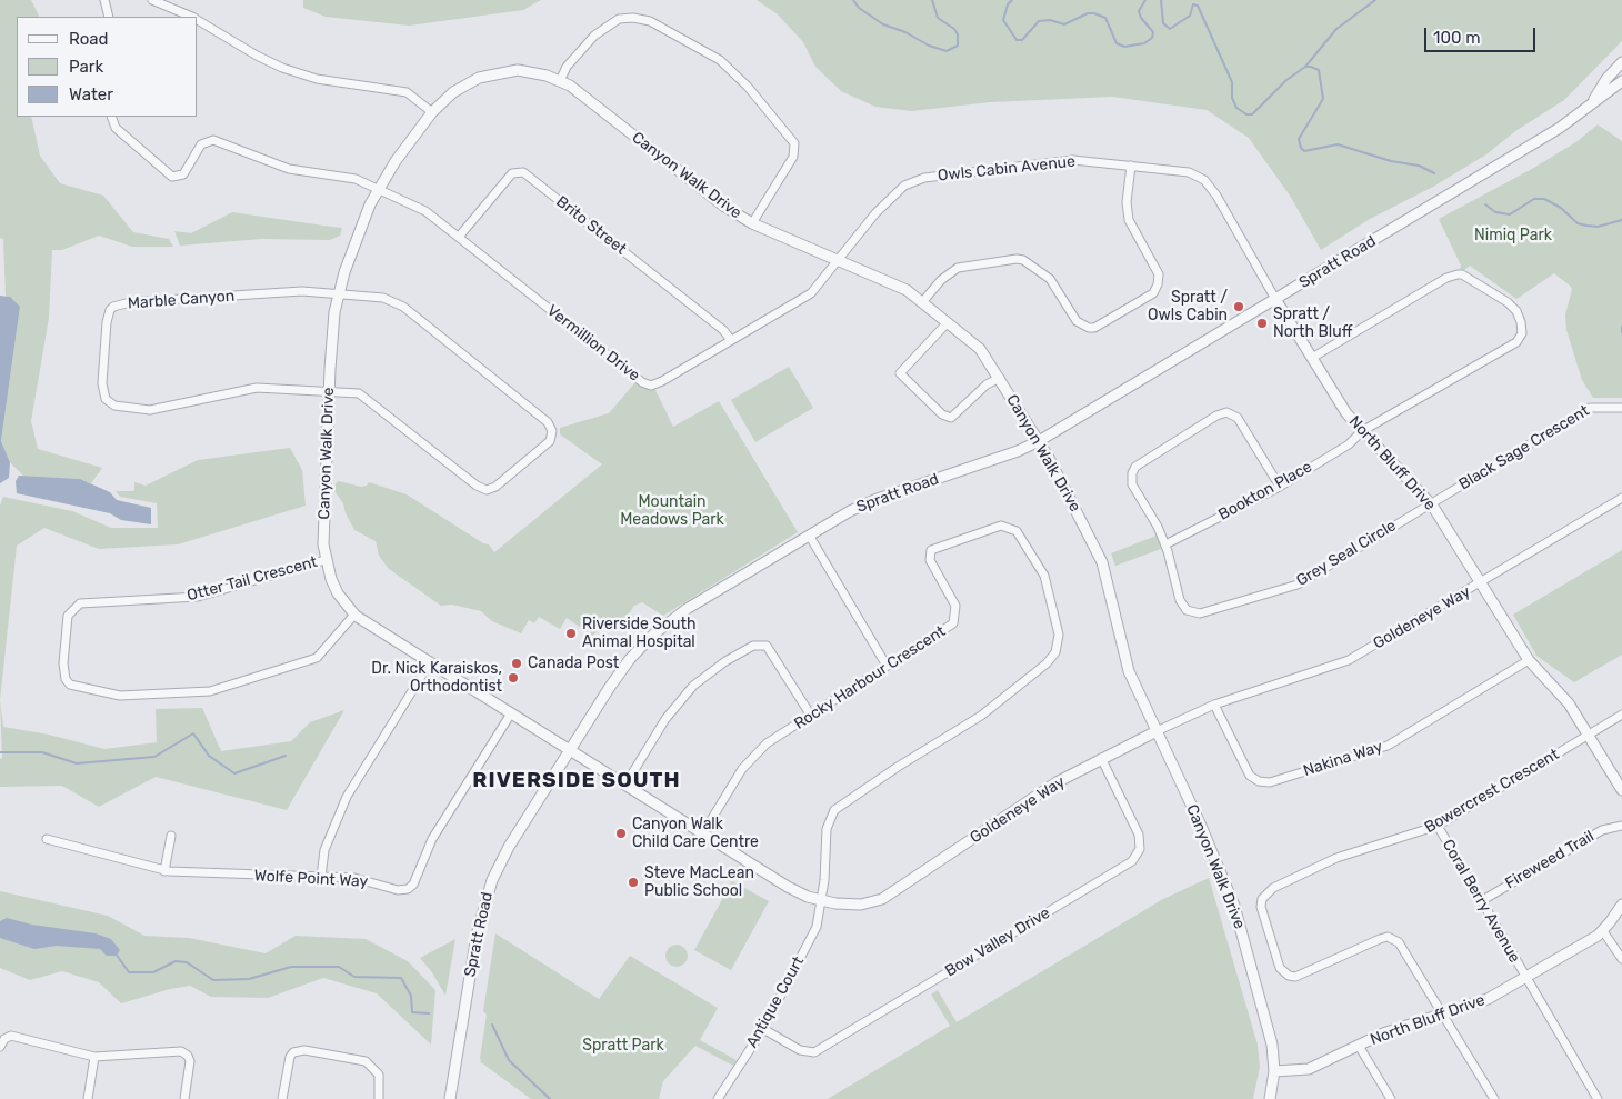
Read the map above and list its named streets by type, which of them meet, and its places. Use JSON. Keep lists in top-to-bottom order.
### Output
{
  "streets": {
    "street": [
      "Owls Cabin Avenue",
      "Canyon Walk Drive",
      "Brito Street",
      "Spratt Road",
      "Marble Canyon",
      "Vermillion Drive",
      "Black Sage Crescent",
      "North Bluff Drive",
      "Bookton Place",
      "Grey Seal Circle",
      "Otter Tail Crescent",
      "Goldeneye Way",
      "Rocky Harbour Crescent",
      "Nakina Way",
      "Bowercrest Crescent",
      "Fireweed Trail",
      "Wolfe Point Way",
      "Coral Berry Avenue",
      "Bow Valley Drive",
      "Antique Court"
    ]
  },
  "crossings": [
    ["Owls Cabin Avenue", "Canyon Walk Drive"],
    ["Owls Cabin Avenue", "Spratt Road"],
    ["Owls Cabin Avenue", "Vermillion Drive"],
    ["Owls Cabin Avenue", "North Bluff Drive"],
    ["Canyon Walk Drive", "Spratt Road"],
    ["Canyon Walk Drive", "Marble Canyon"],
    ["Canyon Walk Drive", "Vermillion Drive"],
    ["Canyon Walk Drive", "North Bluff Drive"],
    ["Canyon Walk Drive", "Otter Tail Crescent"],
    ["Canyon Walk Drive", "Goldeneye Way"],
    ["Canyon Walk Drive", "Wolfe Point Way"],
    ["Brito Street", "Vermillion Drive"],
    ["Spratt Road", "North Bluff Drive"],
    ["Spratt Road", "Goldeneye Way"],
    ["Black Sage Crescent", "North Bluff Drive"],
    ["Black Sage Crescent", "Grey Seal Circle"],
    ["North Bluff Drive", "Bookton Place"],
    ["North Bluff Drive", "Grey Seal Circle"],
    ["North Bluff Drive", "Goldeneye Way"],
    ["North Bluff Drive", "Nakina Way"],
    ["North Bluff Drive", "Bowercrest Crescent"],
    ["North Bluff Drive", "Coral Berry Avenue"],
    ["Bookton Place", "Grey Seal Circle"],
    ["Goldeneye Way", "Rocky Harbour Crescent"],
    ["Goldeneye Way", "Nakina Way"],
    ["Goldeneye Way", "Bow Valley Drive"],
    ["Goldeneye Way", "Antique Court"],
    ["Rocky Harbour Crescent", "Antique Court"],
    ["Bowercrest Crescent", "Coral Berry Avenue"],
    ["Fireweed Trail", "Coral Berry Avenue"],
    ["Bow Valley Drive", "Antique Court"]
  ],
  "districts": ["RIVERSIDE SOUTH"],
  "parks": ["Nimiq Park", "Mountain Meadows Park", "Spratt Park"],
  "places": [
    "Spratt / Owls Cabin",
    "Spratt / North Bluff",
    "Riverside South Animal Hospital",
    "Canada Post",
    "Dr. Nick Karaiskos, Orthodontist",
    "Canyon Walk Child Care Centre",
    "Steve MacLean Public School"
  ],
  "legend": ["Road", "Park", "Water"],
  "scale_bar": "100 m"
}
